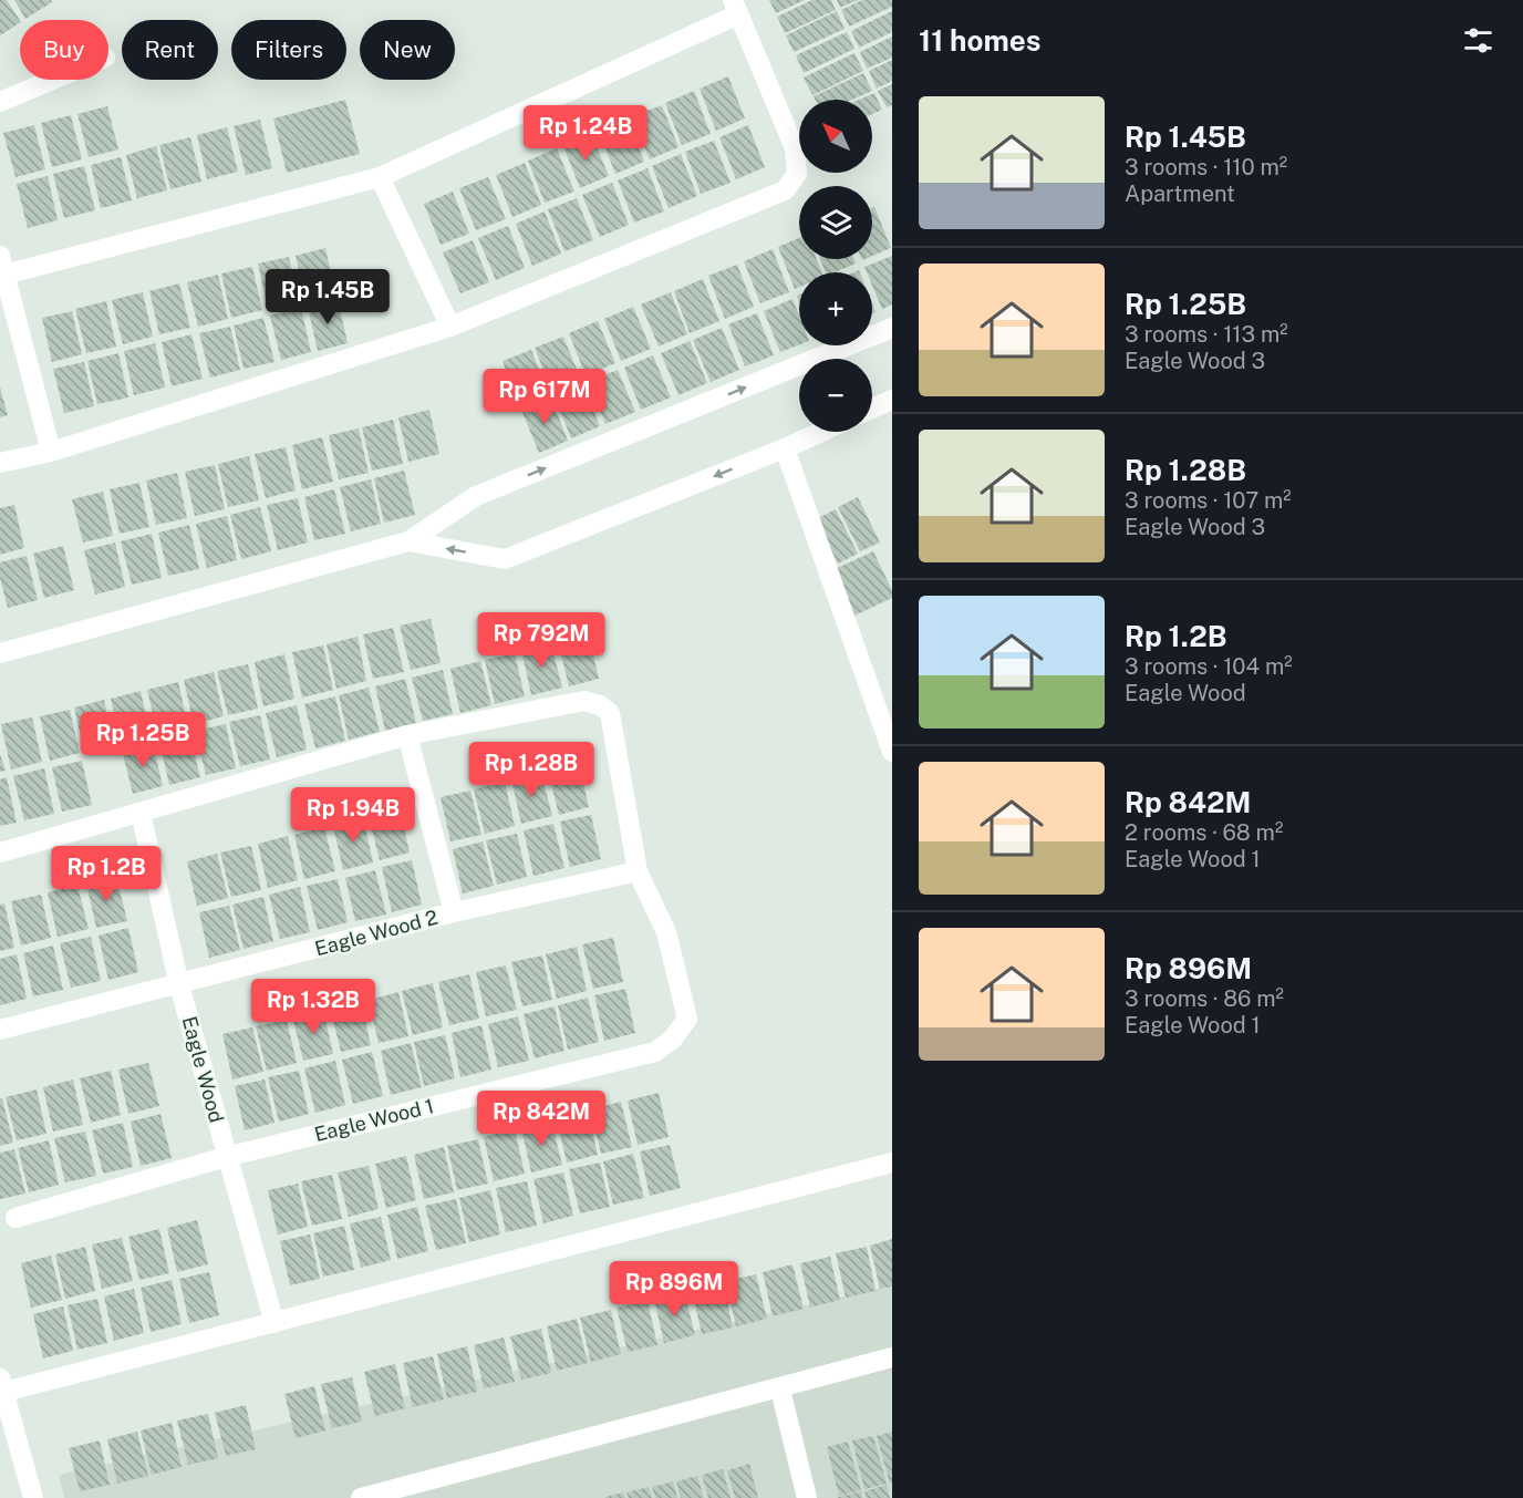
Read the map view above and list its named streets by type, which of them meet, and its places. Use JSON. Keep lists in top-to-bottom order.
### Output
{
  "streets": {
    "street": ["Eagle Wood 2", "Eagle Wood", "Eagle Wood 1"]
  },
  "crossings": [
    ["Eagle Wood 2", "Eagle Wood"],
    ["Eagle Wood 2", "Eagle Wood 1"],
    ["Eagle Wood", "Eagle Wood 1"]
  ],
  "north": "top left",
  "page": {
    "heading": "11 homes",
    "chip": [
      "Buy",
      "Rent",
      "Filters",
      "New"
    ],
    "list": [
      {
        "name": "Rp 1.45B",
        "note": "3 rooms · 110 m² · Apartment"
      },
      {
        "name": "Rp 1.25B",
        "note": "3 rooms · 113 m² · Eagle Wood 3"
      },
      {
        "name": "Rp 1.28B",
        "note": "3 rooms · 107 m² · Eagle Wood 3"
      },
      {
        "name": "Rp 1.2B",
        "note": "3 rooms · 104 m² · Eagle Wood"
      },
      {
        "name": "Rp 842M",
        "note": "2 rooms · 68 m² · Eagle Wood 1"
      },
      {
        "name": "Rp 896M",
        "note": "3 rooms · 86 m² · Eagle Wood 1"
      }
    ],
    "map_buttons": ["+", "−"],
    "price": [
      "Rp 1.24B",
      "Rp 1.45B",
      "Rp 617M",
      "Rp 792M",
      "Rp 1.25B",
      "Rp 1.28B",
      "Rp 1.94B",
      "Rp 1.2B",
      "Rp 1.32B",
      "Rp 842M",
      "Rp 896M"
    ]
  }
}
